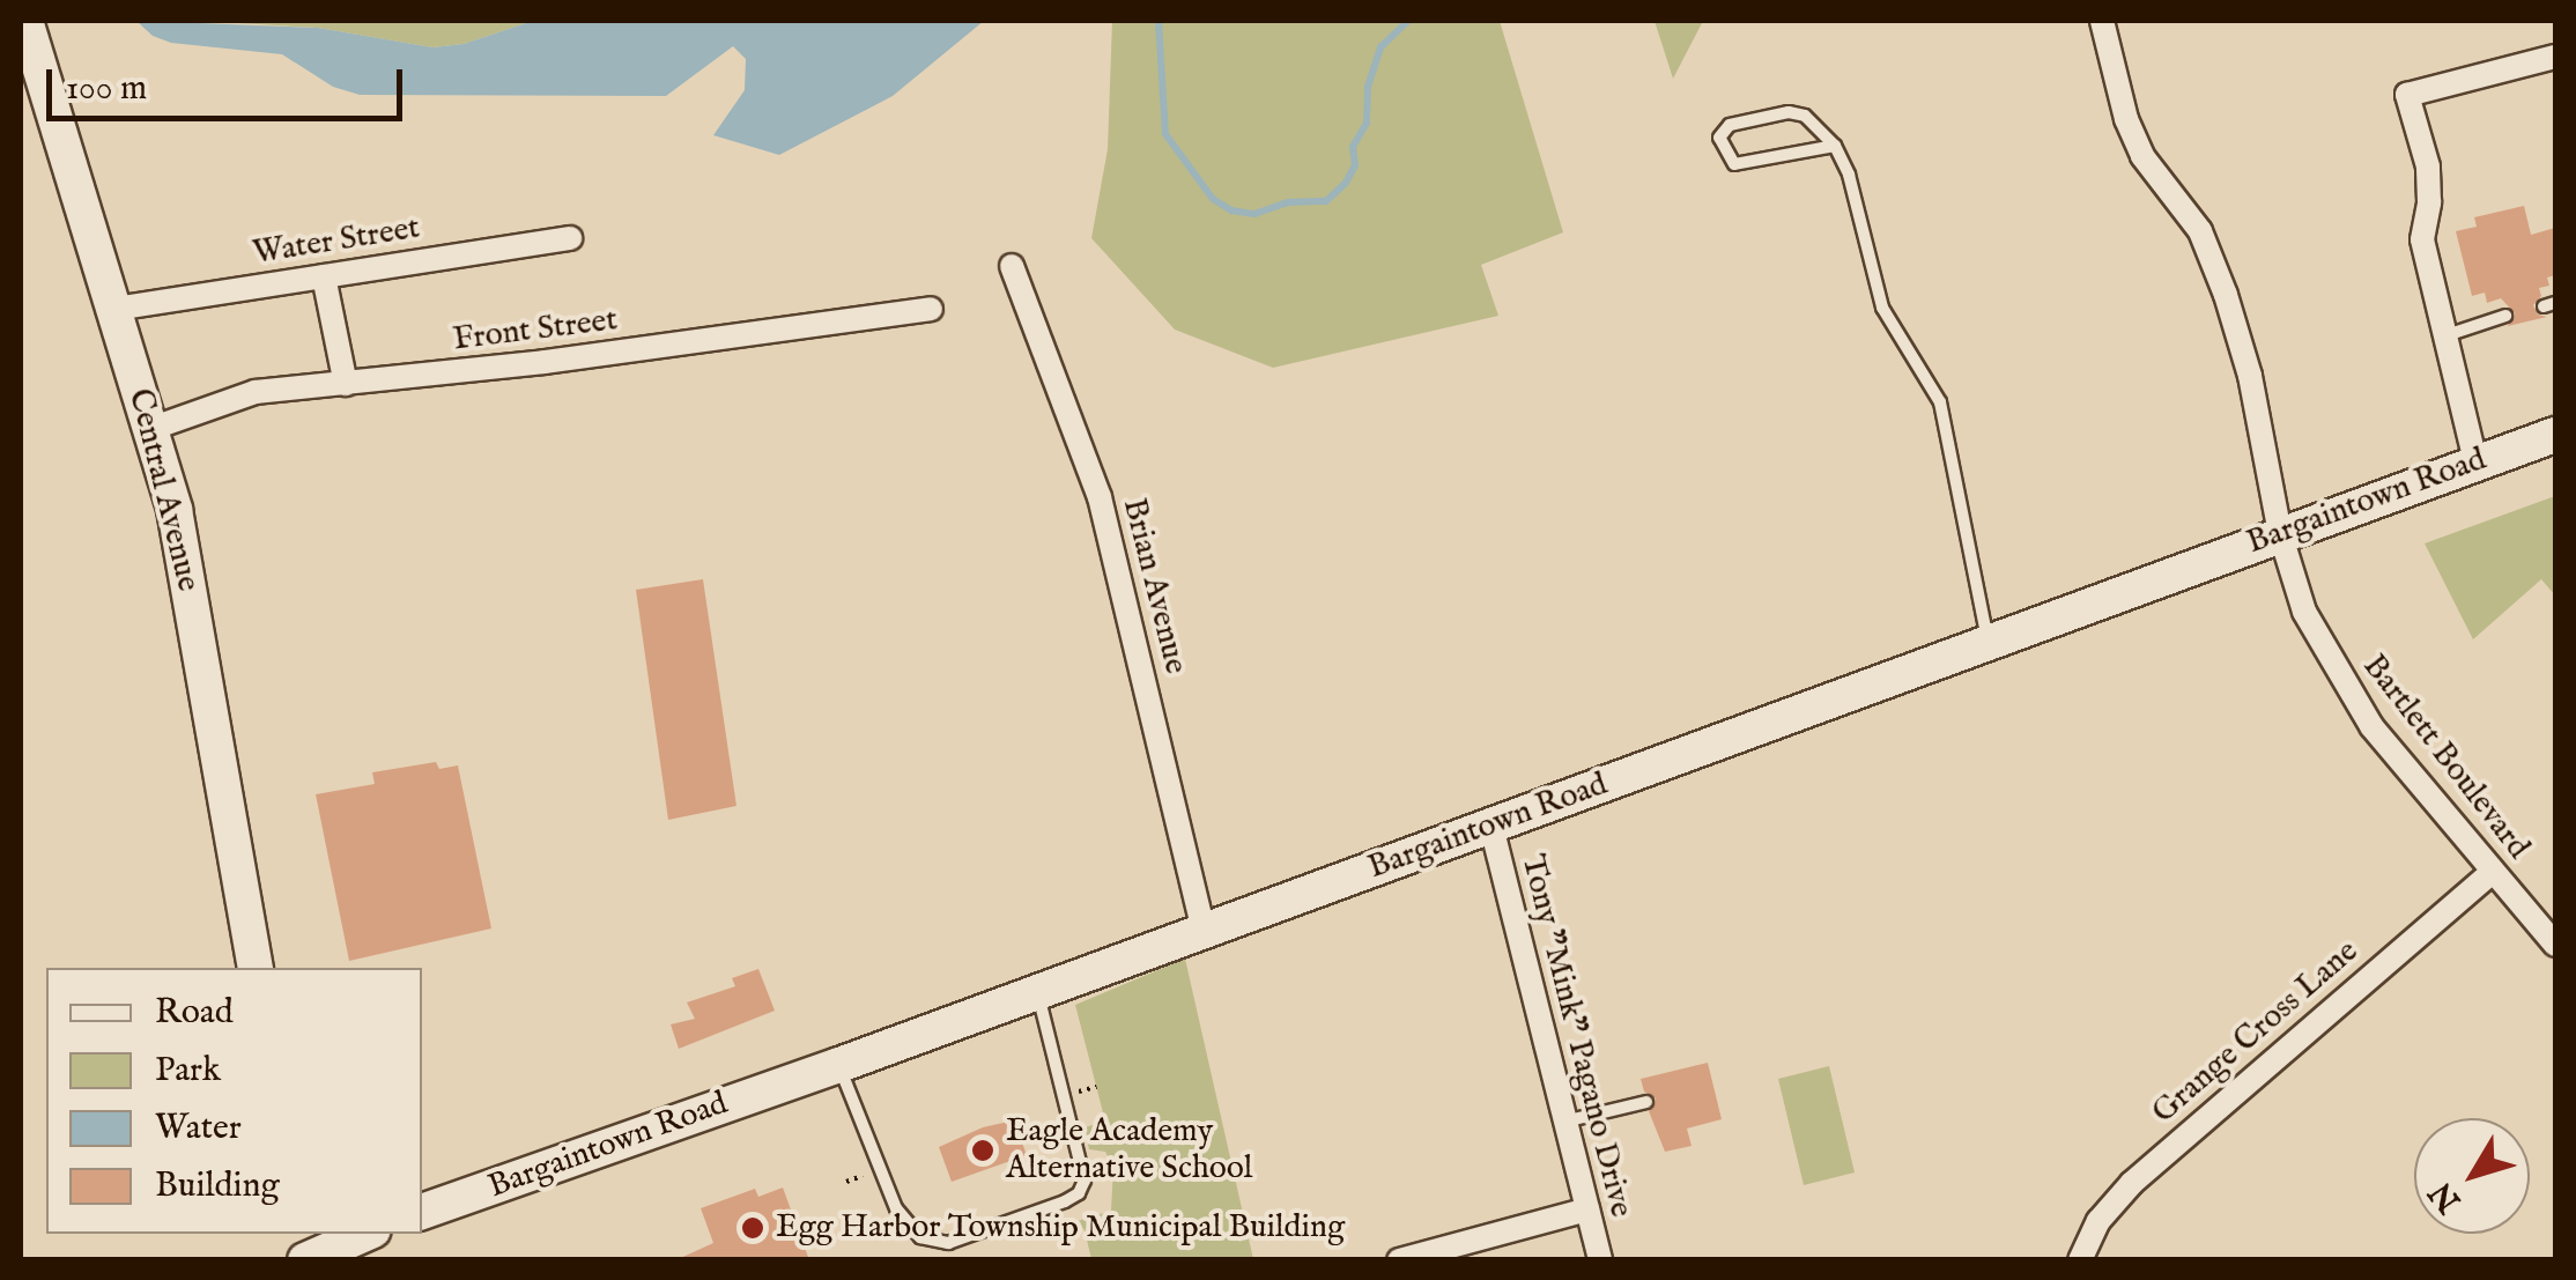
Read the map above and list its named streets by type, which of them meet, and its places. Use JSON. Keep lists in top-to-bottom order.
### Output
{
  "streets": {
    "main road": ["Central Avenue", "Bargaintown Road"],
    "street": [
      "Water Street",
      "Front Street",
      "Brian Avenue",
      "Bartlett Boulevard",
      "Grange Cross Lane",
      "Tony \"Mink\" Pagano Drive"
    ]
  },
  "crossings": [
    ["Water Street", "Central Avenue"],
    ["Front Street", "Central Avenue"],
    ["Bargaintown Road", "Brian Avenue"],
    ["Bargaintown Road", "Bartlett Boulevard"],
    ["Bargaintown Road", "Tony \"Mink\" Pagano Drive"],
    ["Bartlett Boulevard", "Grange Cross Lane"]
  ],
  "places": ["Eagle Academy Alternative School", "Egg Harbor Township Municipal Building"],
  "legend": [
    "Road",
    "Park",
    "Water",
    "Building"
  ],
  "scale_bar": "100 m",
  "north": "bottom left"
}
